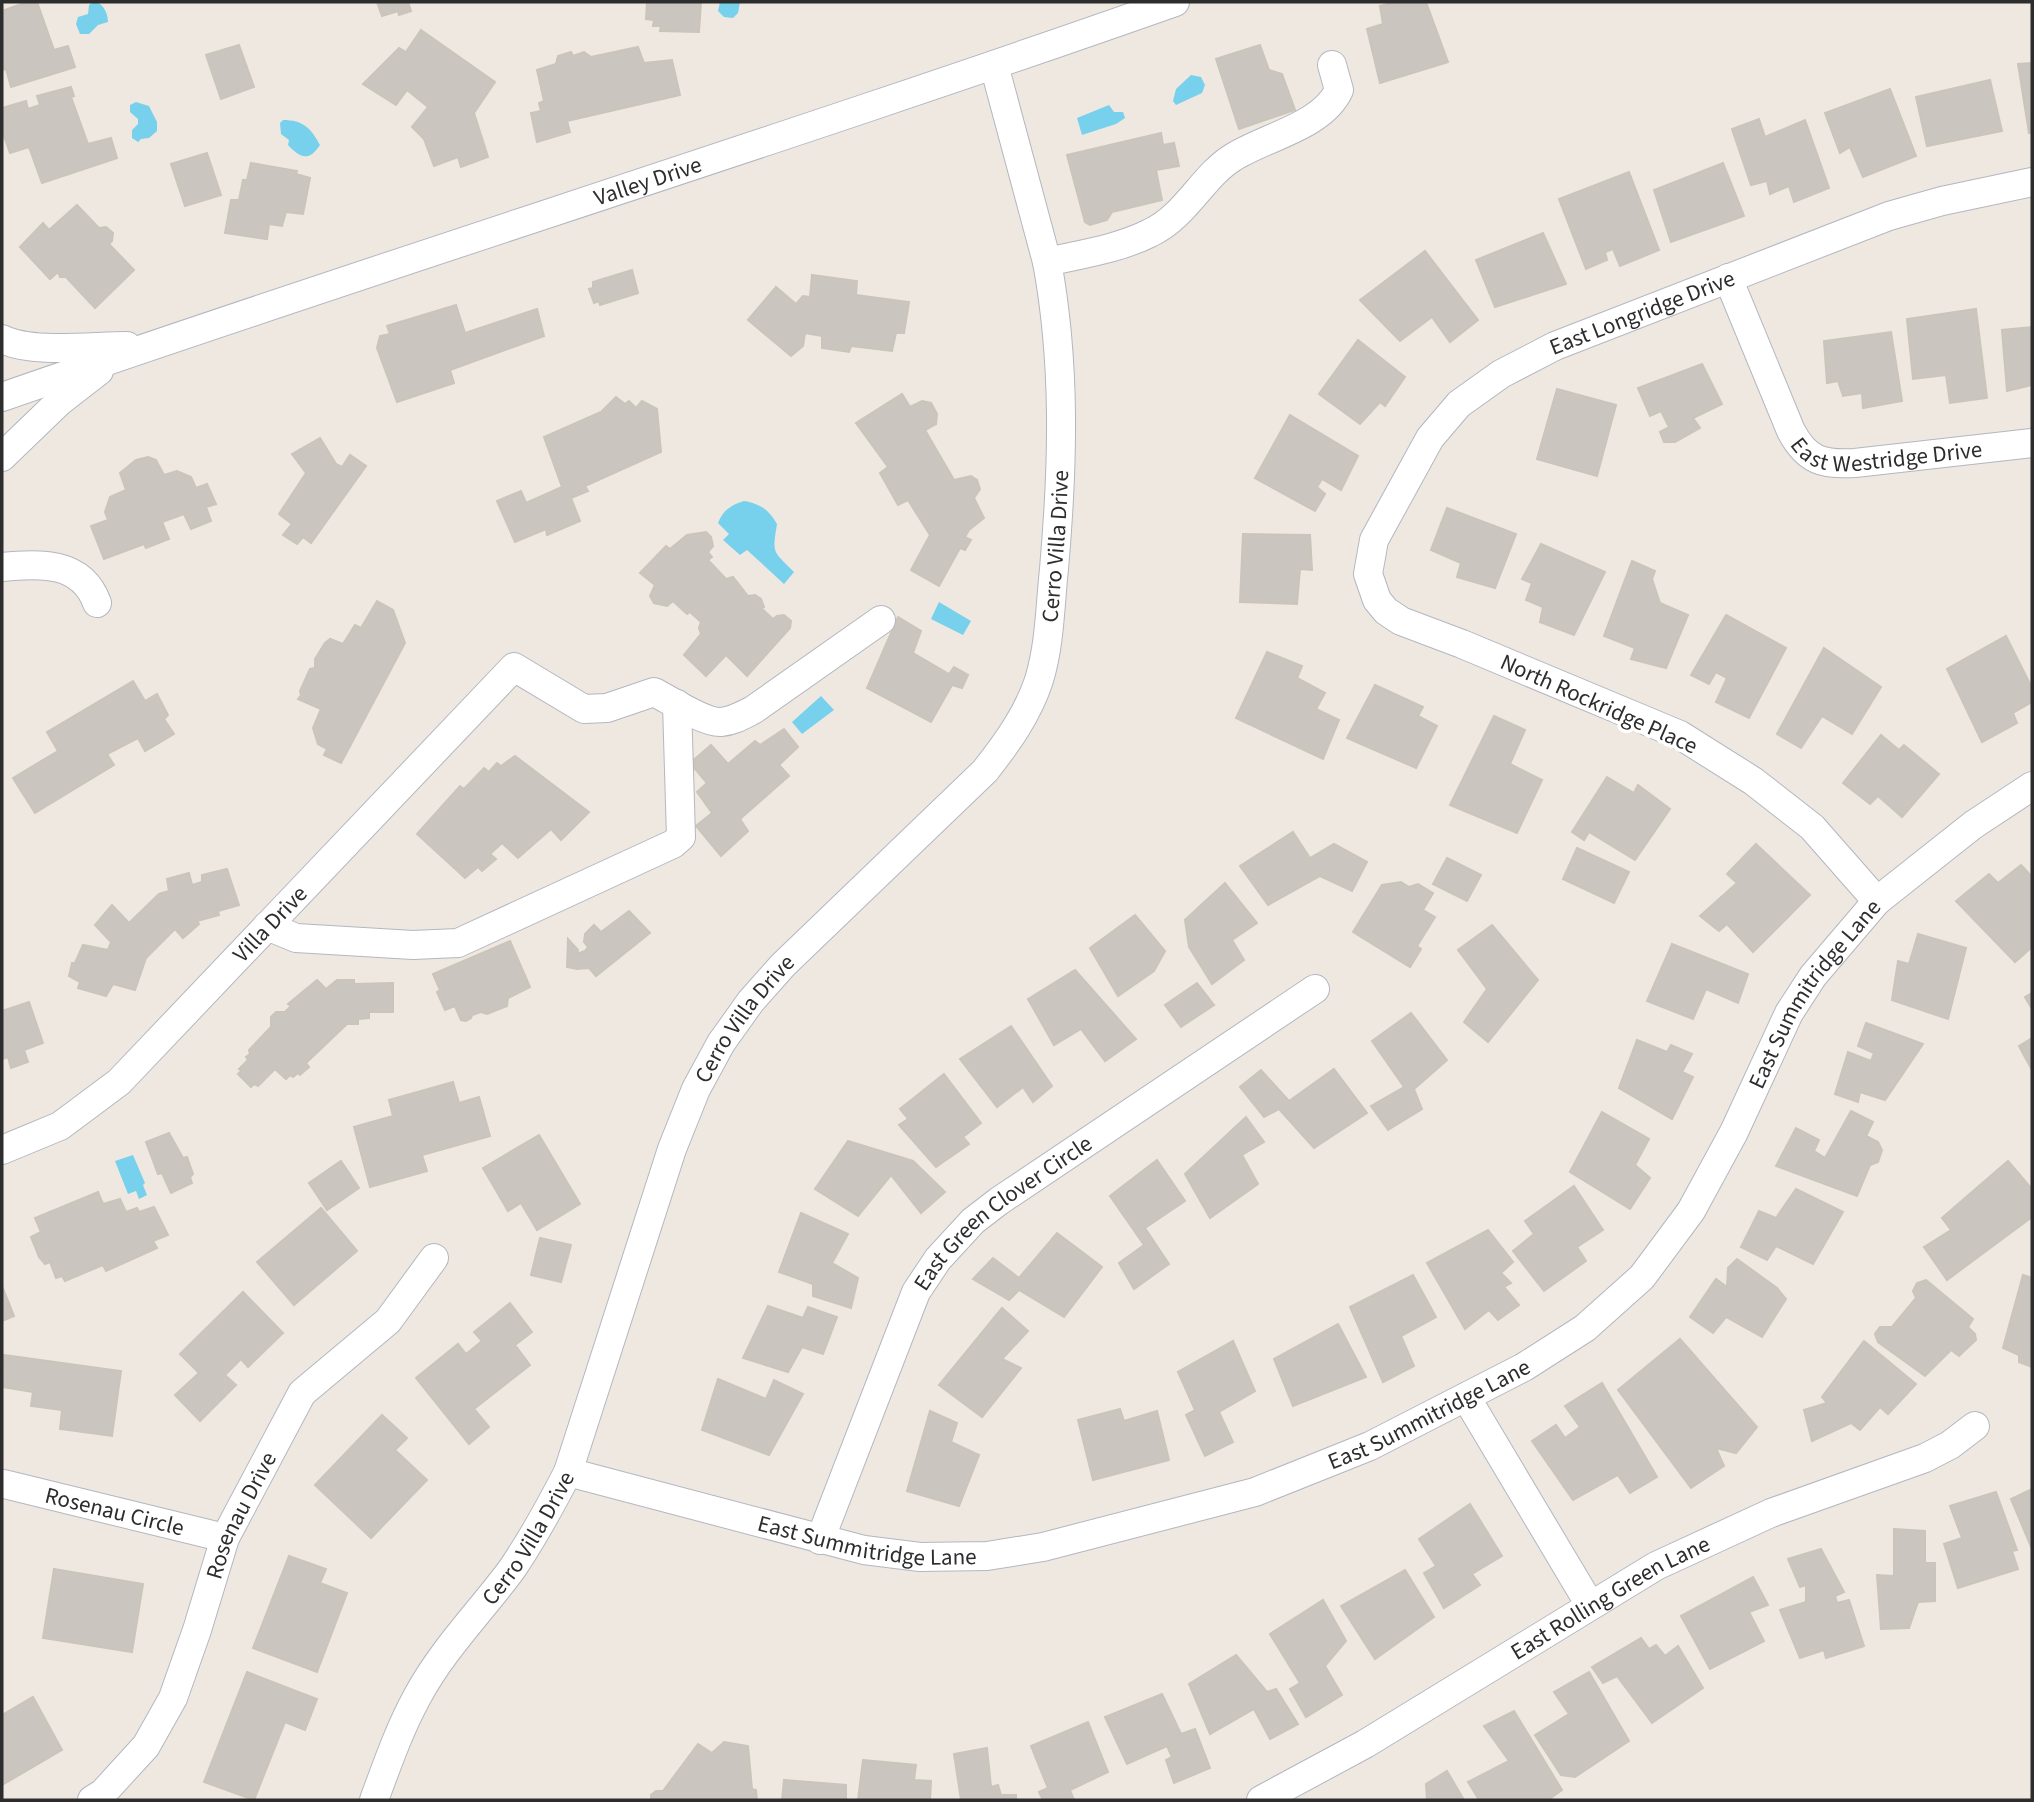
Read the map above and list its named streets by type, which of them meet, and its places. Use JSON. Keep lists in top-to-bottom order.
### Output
{
  "streets": {
    "street": [
      "Valley Drive",
      "East Longridge Drive",
      "East Westridge Drive",
      "Cerro Villa Drive",
      "North Rockridge Place",
      "Villa Drive",
      "East Summitridge Lane",
      "East Green Clover Circle",
      "Rosenau Circle",
      "Rosenau Drive",
      "East Rolling Green Lane"
    ]
  },
  "crossings": [
    ["Valley Drive", "Cerro Villa Drive"],
    ["East Longridge Drive", "East Westridge Drive"],
    ["East Longridge Drive", "North Rockridge Place"],
    ["Cerro Villa Drive", "East Summitridge Lane"],
    ["North Rockridge Place", "East Summitridge Lane"],
    ["East Summitridge Lane", "East Green Clover Circle"],
    ["Rosenau Circle", "Rosenau Drive"]
  ]
}
